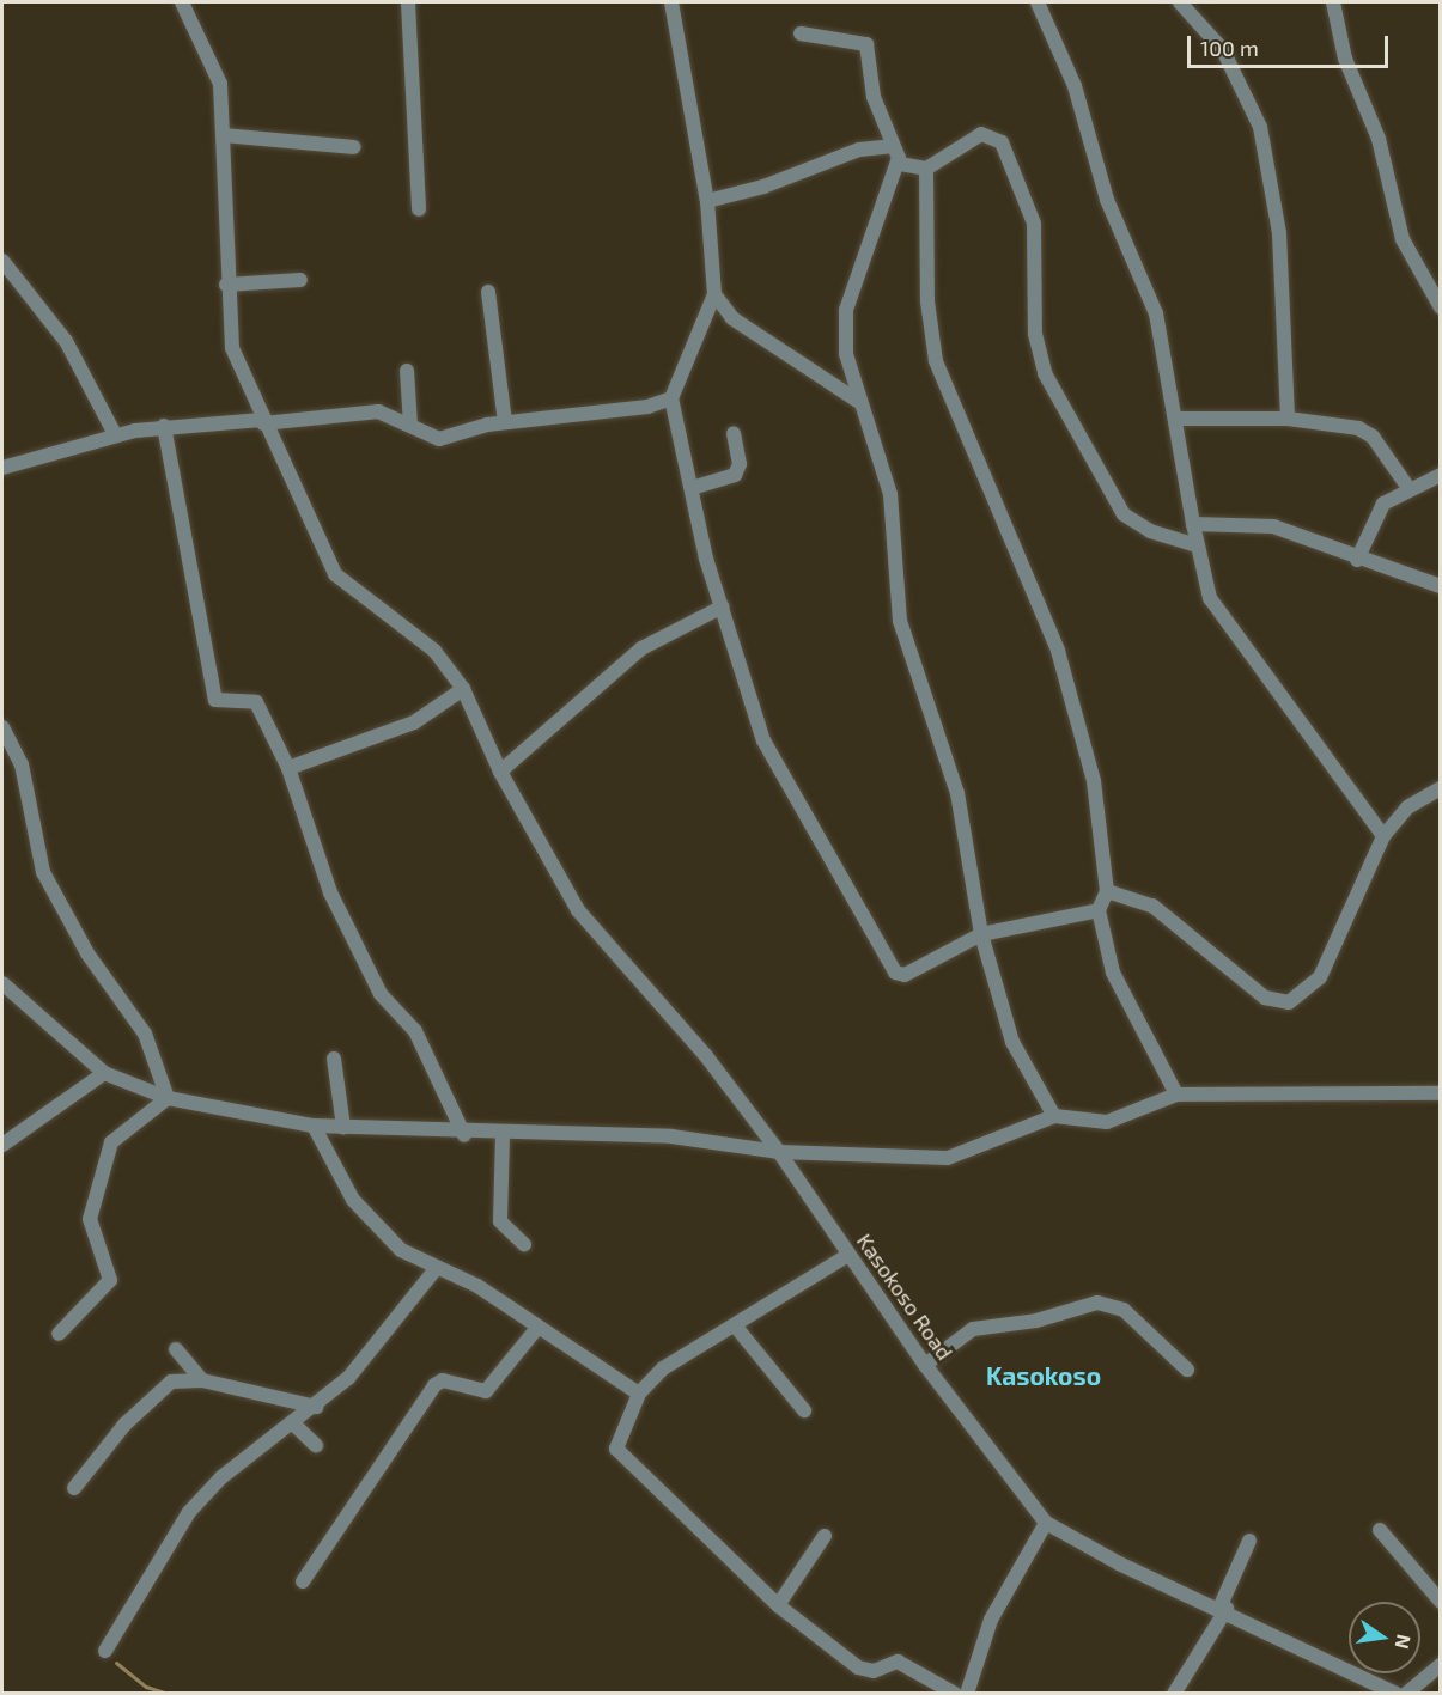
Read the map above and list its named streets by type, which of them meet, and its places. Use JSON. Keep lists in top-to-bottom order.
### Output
{
  "streets": {
    "street": ["Kasokoso Road"]
  },
  "districts": ["Kasokoso"],
  "scale_bar": "100 m",
  "north": "right"
}
